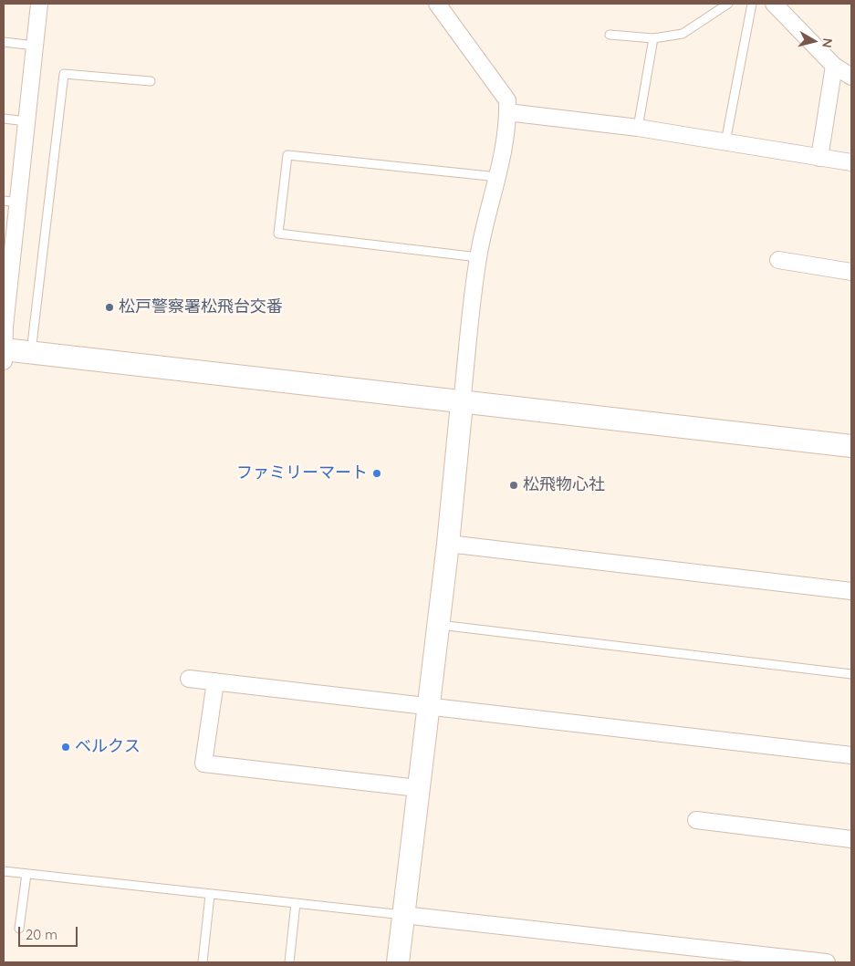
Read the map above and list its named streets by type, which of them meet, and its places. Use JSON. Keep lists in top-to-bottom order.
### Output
{
  "places": [
    "松戸警察署松飛台交番",
    "ファミリーマート",
    "松飛物心社",
    "ベルクス"
  ],
  "scale_bar": "20 m",
  "north": "right"
}
